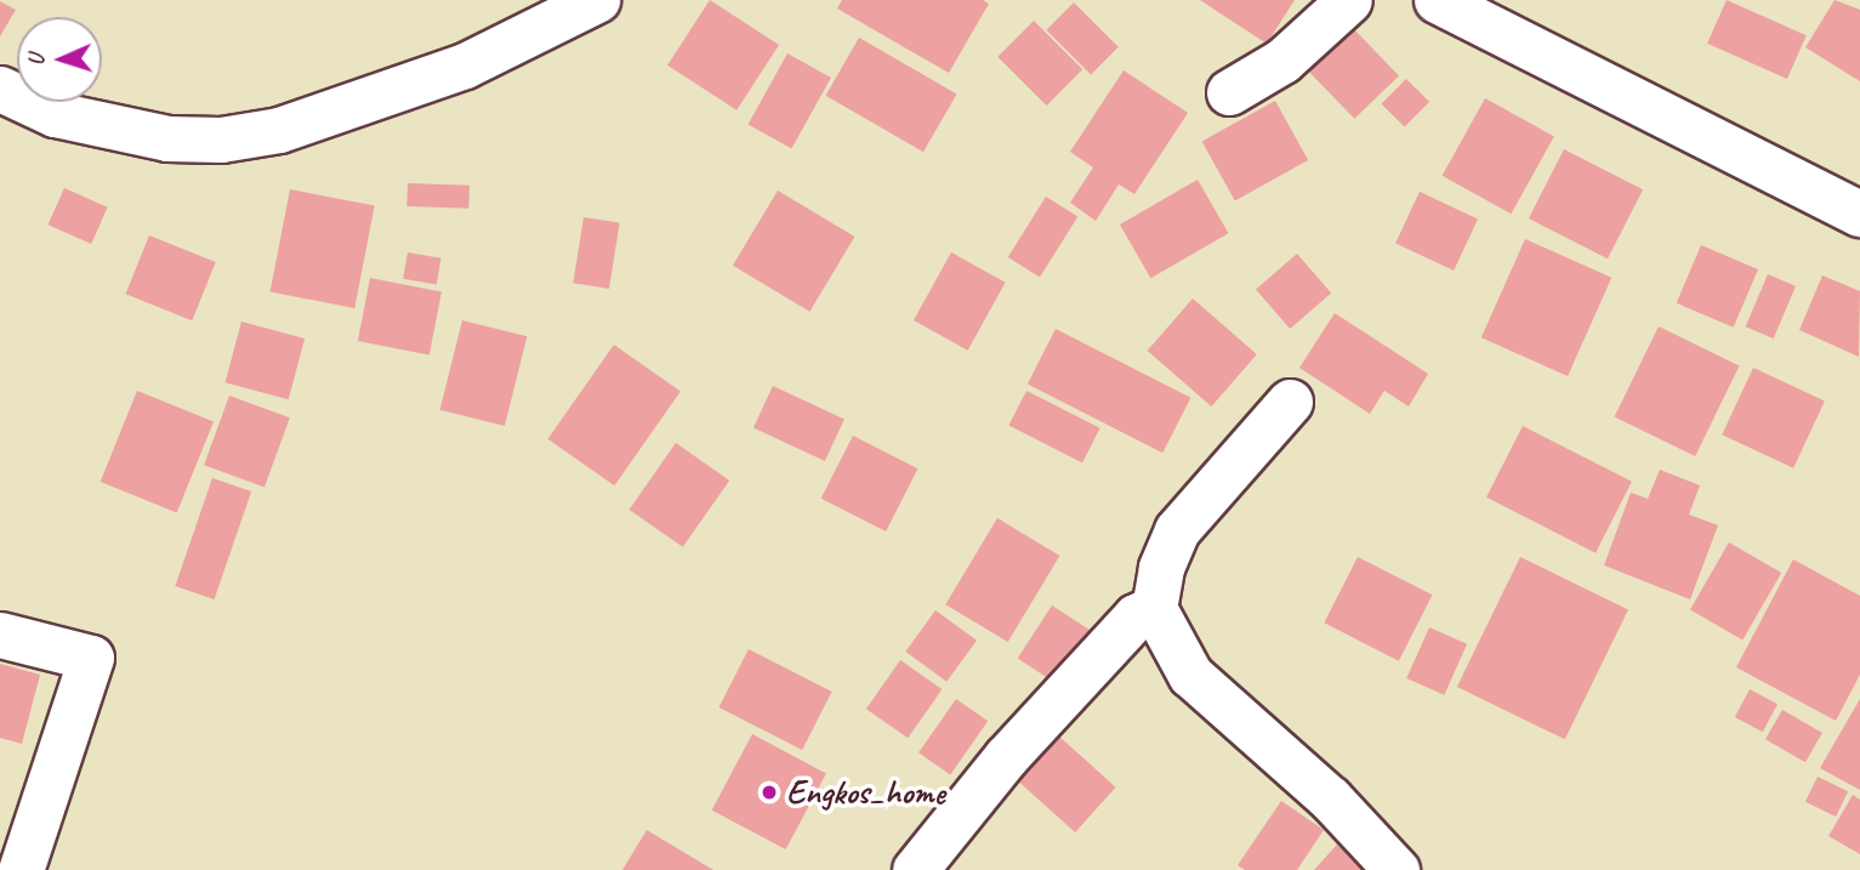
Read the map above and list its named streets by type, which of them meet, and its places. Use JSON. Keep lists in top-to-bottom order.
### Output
{
  "places": ["Engkos_home"],
  "north": "left"
}
